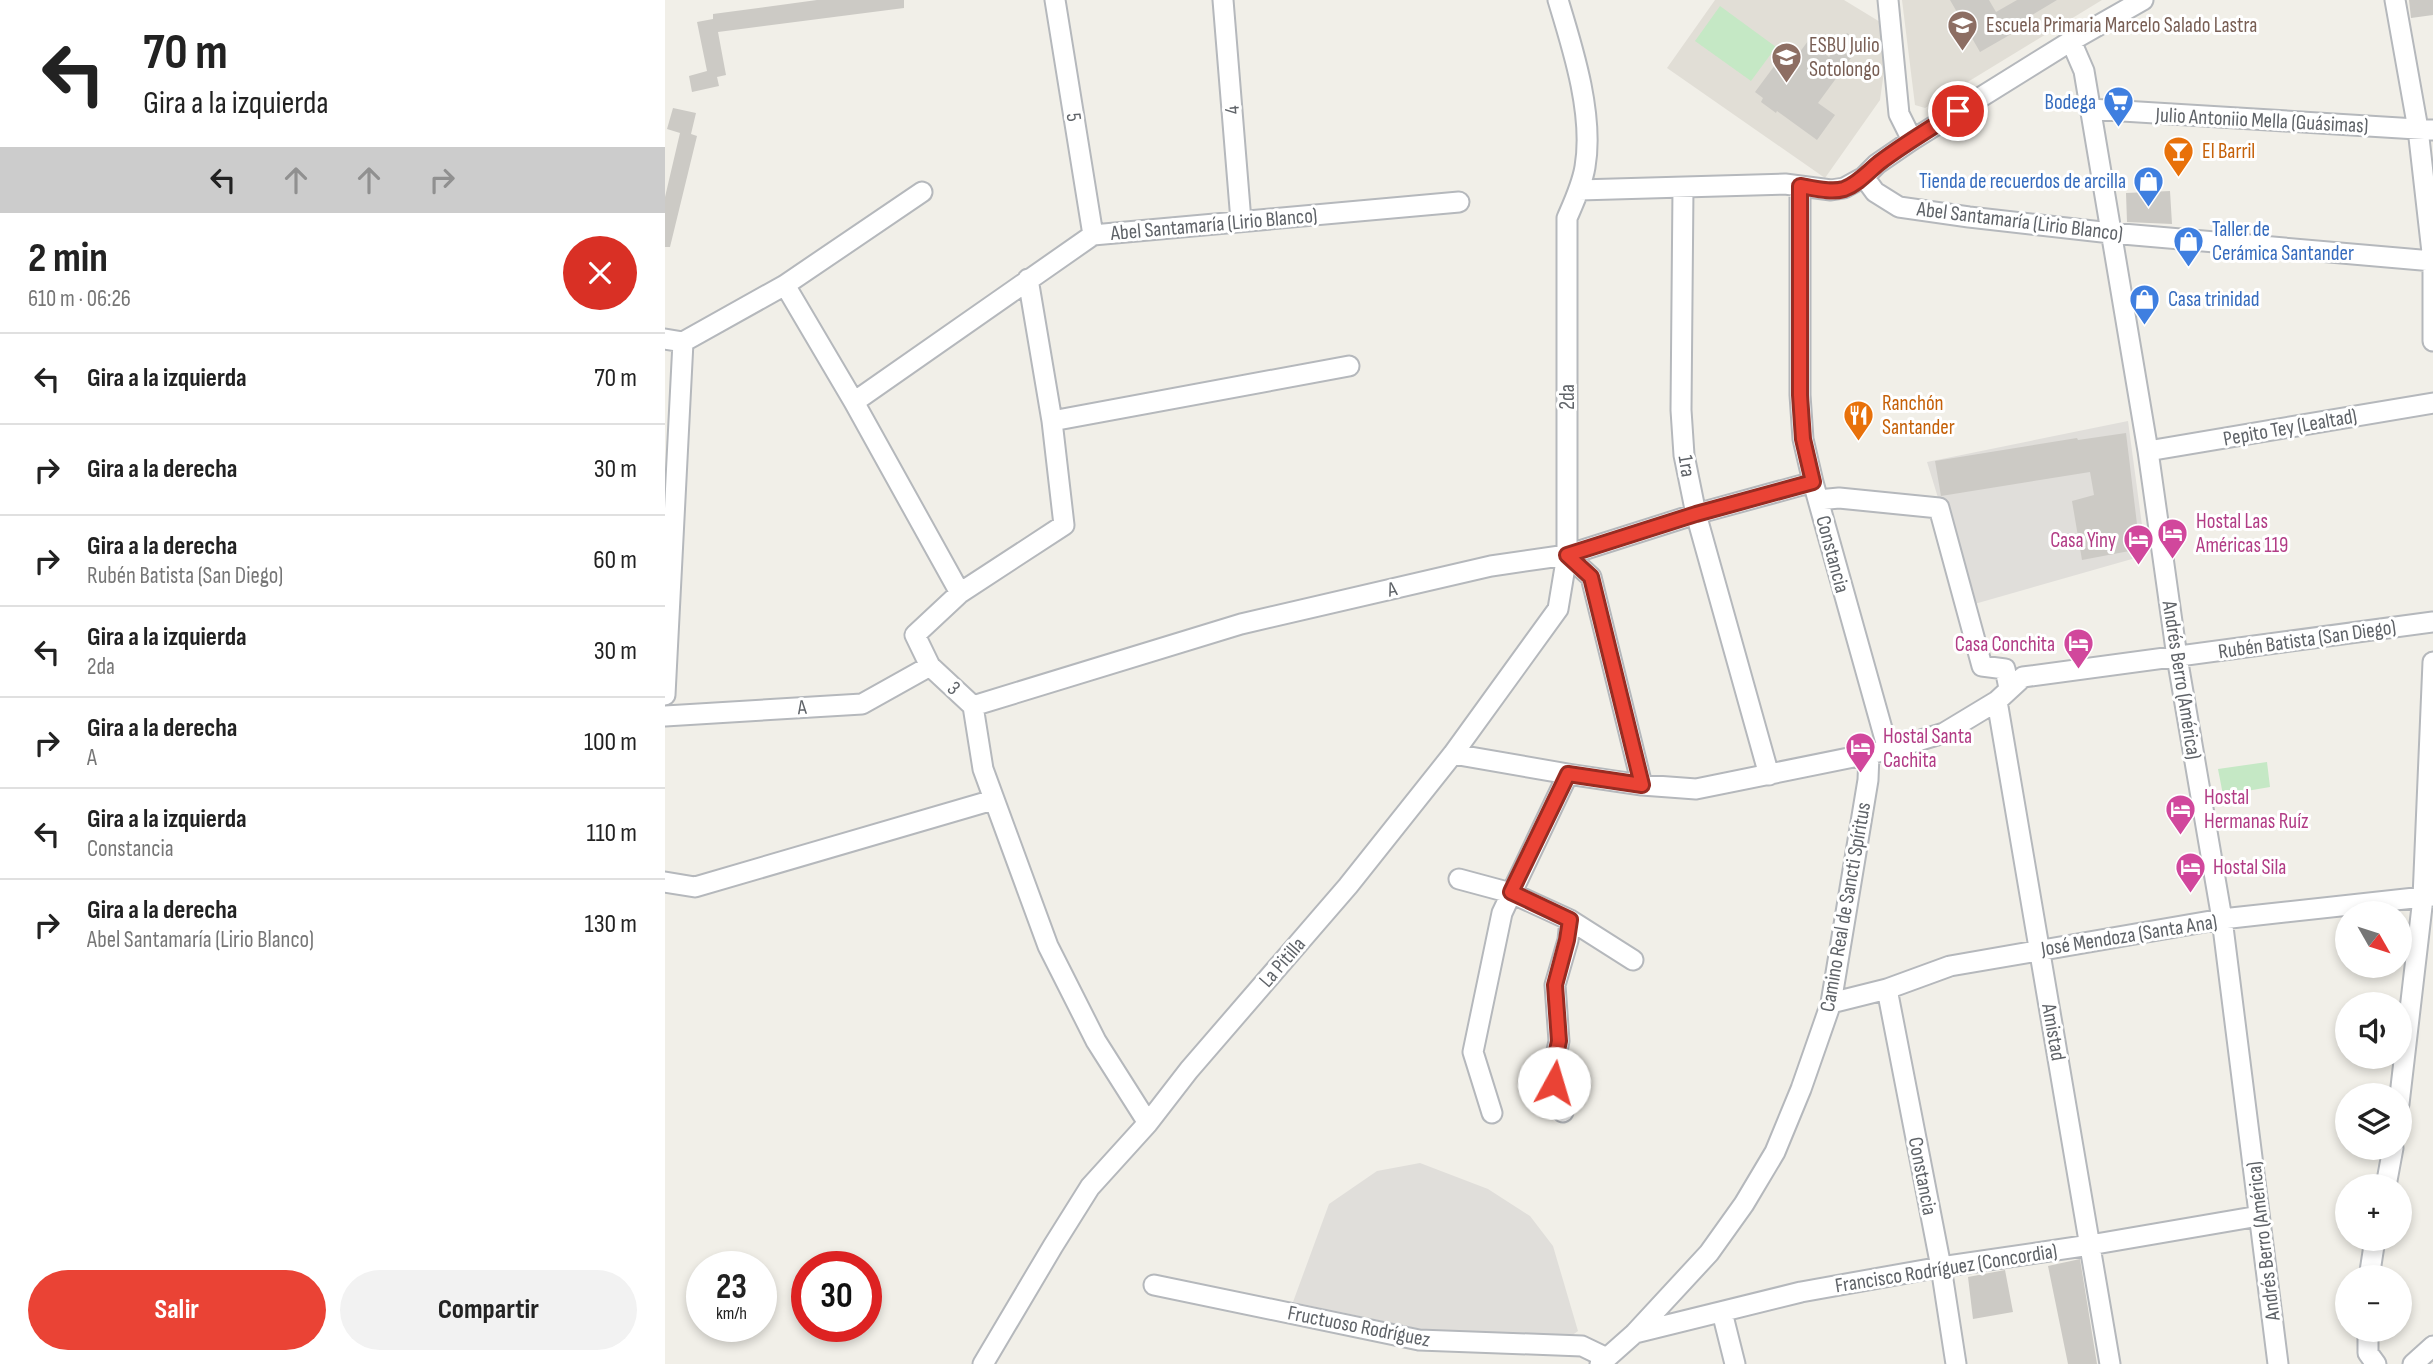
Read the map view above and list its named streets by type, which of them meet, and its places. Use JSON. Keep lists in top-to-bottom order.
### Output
{
  "streets": {
    "street": [
      "4",
      "5",
      "Julio Antoniio Mella (Guásimas)",
      "Abel Santamaría (Lirio Blanco)",
      "2da",
      "Pepito Tey (Lealtad)",
      "1ra",
      "Constancia",
      "A",
      "Rubén Batista (San Diego)",
      "Andrés Berro (América)",
      "3",
      "Camino Real de Sancti Spíritus",
      "José Mendoza (Santa Ana)",
      "La Pitilla",
      "Amistad",
      "Francisco Rodríguez (Concordia)",
      "Fructuoso Rodríguez"
    ]
  },
  "crossings": [
    ["4", "Abel Santamaría (Lirio Blanco)"],
    ["5", "Abel Santamaría (Lirio Blanco)"],
    ["Julio Antoniio Mella (Guásimas)", "Andrés Berro (América)"],
    ["Abel Santamaría (Lirio Blanco)", "Andrés Berro (América)"],
    ["2da", "A"],
    ["2da", "La Pitilla"],
    ["Pepito Tey (Lealtad)", "Andrés Berro (América)"],
    ["1ra", "A"],
    ["1ra", "Rubén Batista (San Diego)"],
    ["Constancia", "A"],
    ["Constancia", "Rubén Batista (San Diego)"],
    ["Constancia", "Camino Real de Sancti Spíritus"],
    ["Constancia", "José Mendoza (Santa Ana)"],
    ["Constancia", "Francisco Rodríguez (Concordia)"],
    ["A", "3"],
    ["A", "La Pitilla"],
    ["Rubén Batista (San Diego)", "Andrés Berro (América)"],
    ["Rubén Batista (San Diego)", "Camino Real de Sancti Spíritus"],
    ["Rubén Batista (San Diego)", "La Pitilla"],
    ["Rubén Batista (San Diego)", "Amistad"],
    ["Andrés Berro (América)", "José Mendoza (Santa Ana)"],
    ["Andrés Berro (América)", "Francisco Rodríguez (Concordia)"],
    ["3", "La Pitilla"],
    ["Camino Real de Sancti Spíritus", "José Mendoza (Santa Ana)"],
    ["Camino Real de Sancti Spíritus", "Francisco Rodríguez (Concordia)"],
    ["Camino Real de Sancti Spíritus", "Fructuoso Rodríguez"],
    ["José Mendoza (Santa Ana)", "Amistad"],
    ["Amistad", "Francisco Rodríguez (Concordia)"]
  ],
  "places": {
    "school or university": ["Escuela Primaria Marcelo Salado Lastra", "ESBU Julio Sotolongo"],
    "supermarket": ["Bodega"],
    "bar": ["El Barril"],
    "shop": ["Tienda de recuerdos de arcilla", "Taller de Cerámica Santander", "Casa trinidad"],
    "restaurant": ["Ranchón Santander"],
    "hotel": [
      "Hostal Las Américas 119",
      "Casa Yiny",
      "Casa Conchita",
      "Hostal Santa Cachita",
      "Hostal Hermanas Ruíz",
      "Hostal Sila"
    ]
  },
  "north": "bottom right",
  "page": {
    "turn": ["70 m", "Gira a la izquierda"],
    "heading": ["2 min", "610 m · 06:26"],
    "list": [
      {
        "name": "Gira a la izquierda",
        "value": "70 m"
      },
      {
        "name": "Gira a la derecha",
        "value": "30 m"
      },
      {
        "name": "Gira a la derecha",
        "note": "Rubén Batista (San Diego)",
        "value": "60 m"
      },
      {
        "name": "Gira a la izquierda",
        "note": "2da",
        "value": "30 m"
      },
      {
        "name": "Gira a la derecha",
        "note": "A",
        "value": "100 m"
      },
      {
        "name": "Gira a la izquierda",
        "note": "Constancia",
        "value": "110 m"
      },
      {
        "name": "Gira a la derecha",
        "note": "Abel Santamaría (Lirio Blanco)",
        "value": "130 m"
      }
    ],
    "map_buttons": ["+", "−"],
    "speed": "23 km/h",
    "limit": "30",
    "buttons": ["Salir", "Compartir"]
  }
}
